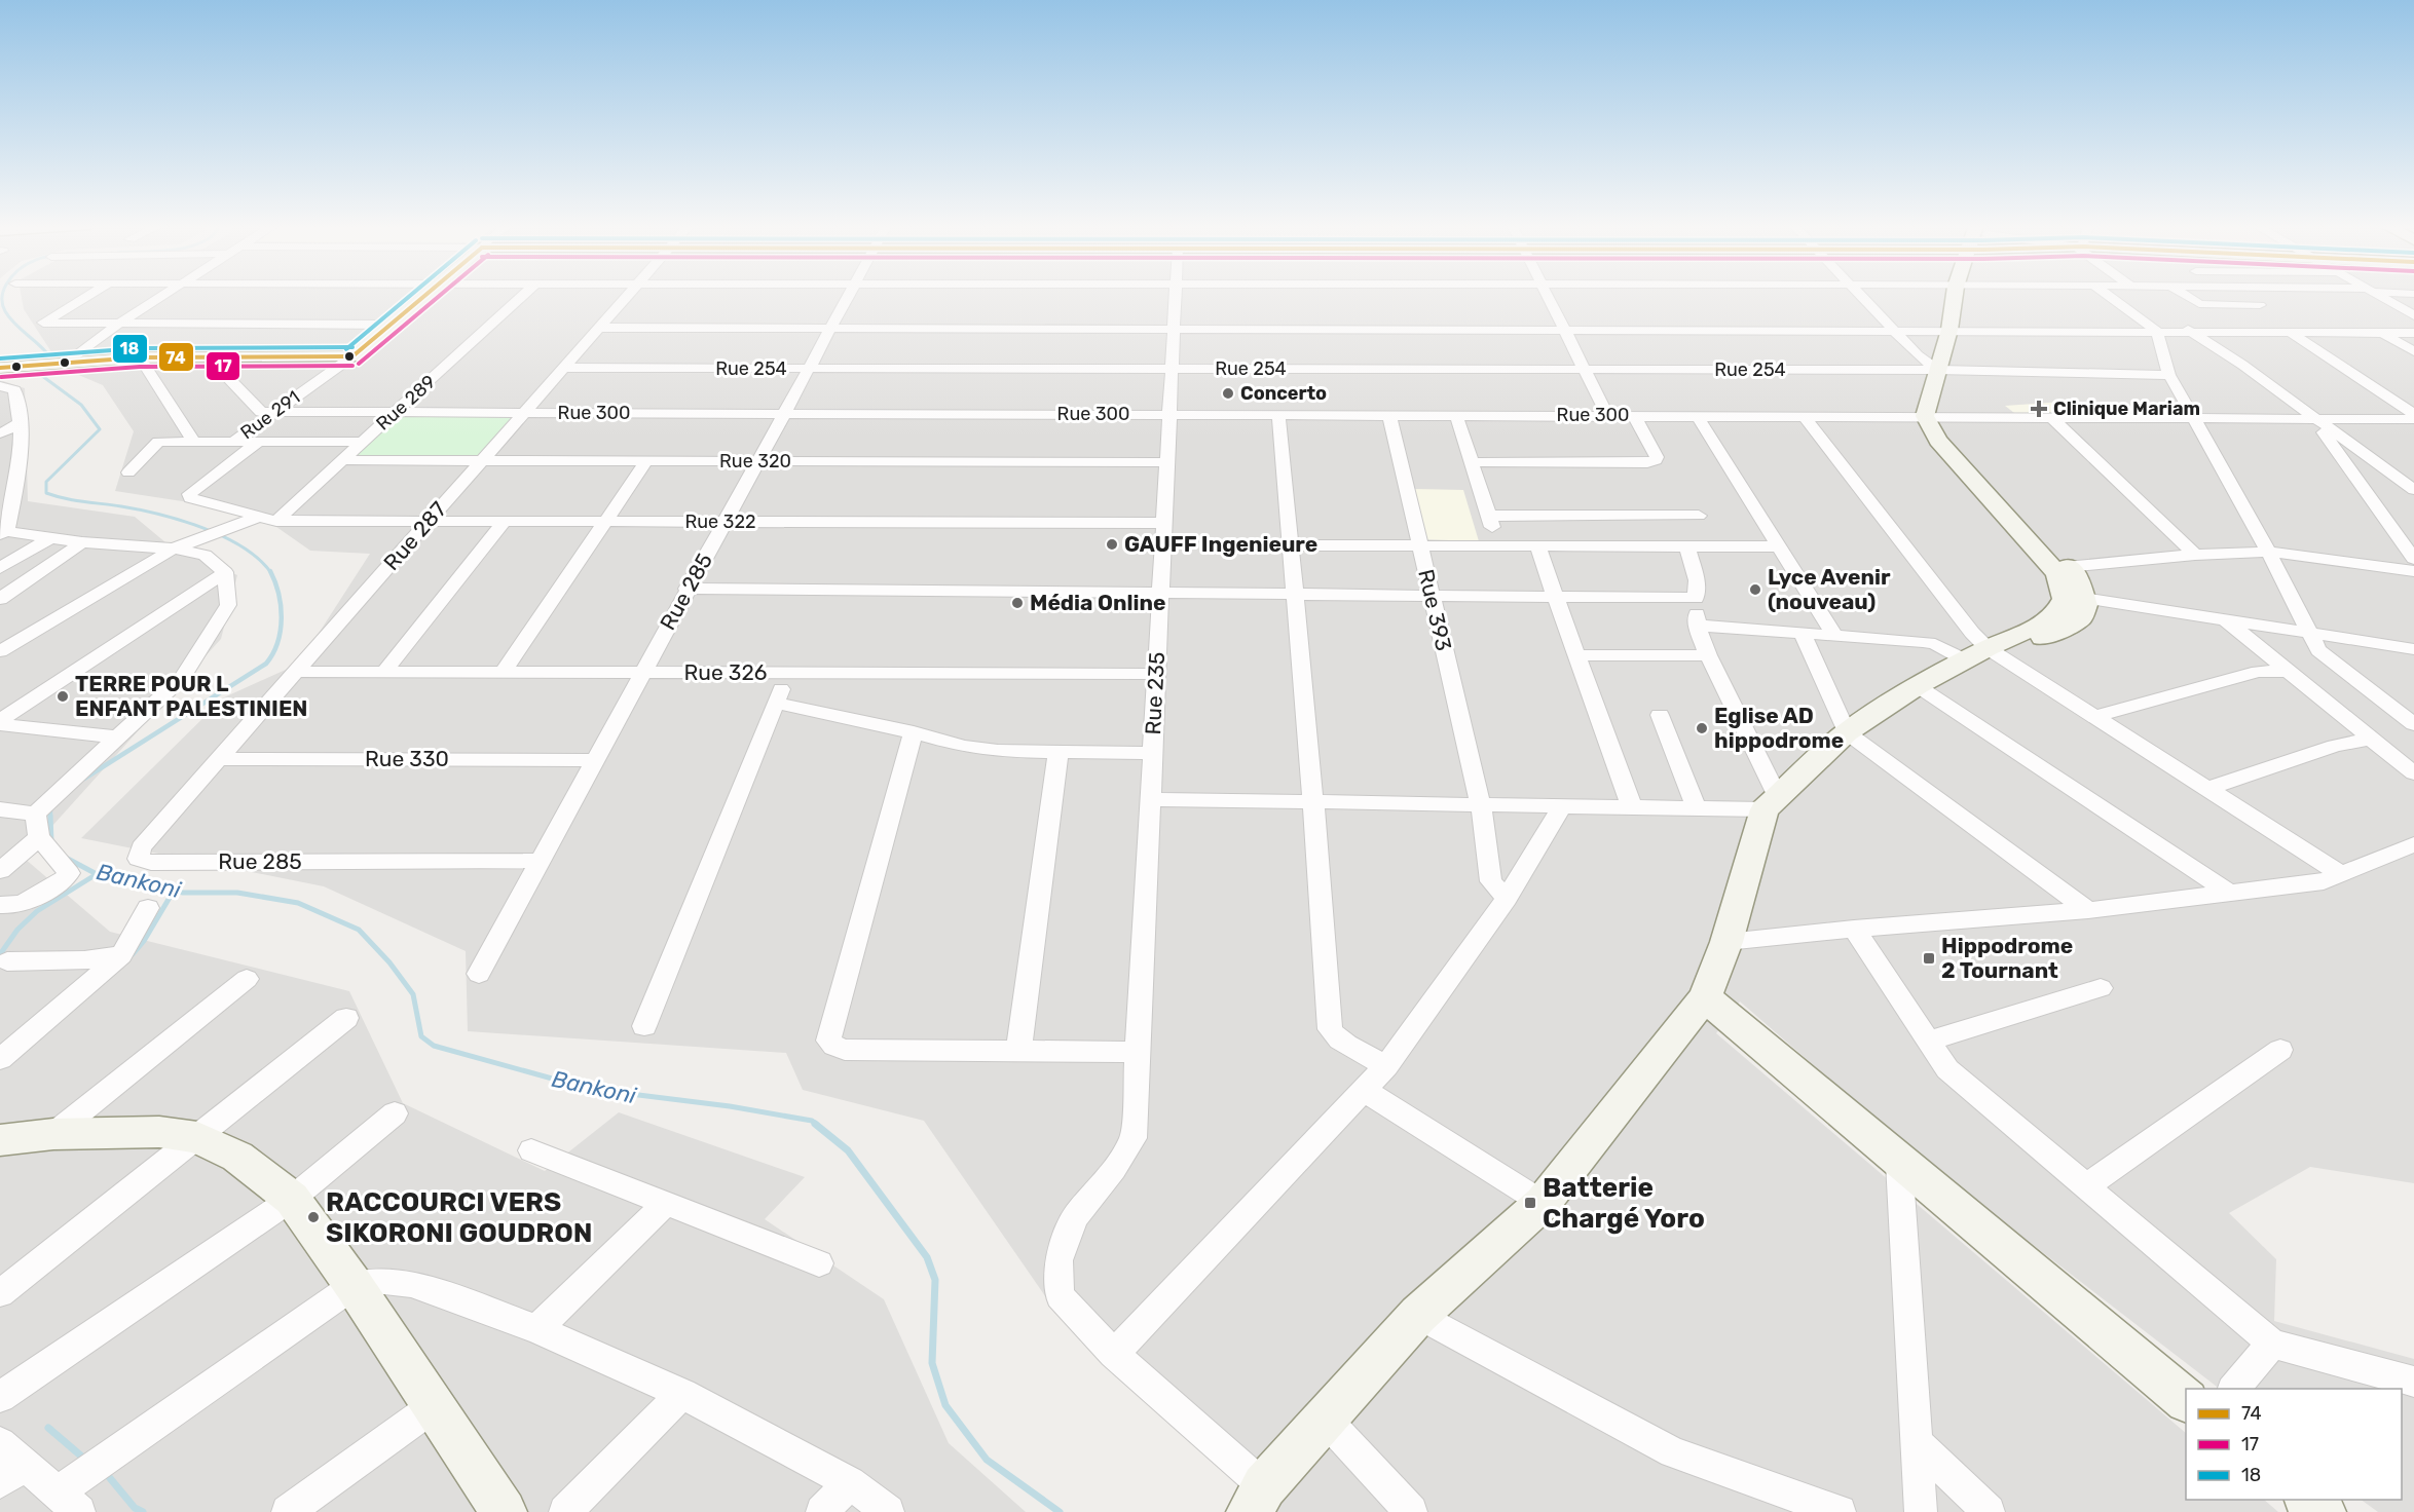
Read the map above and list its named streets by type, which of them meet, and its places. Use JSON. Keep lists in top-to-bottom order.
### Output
{
  "streets": {
    "street": [
      "Rue 254",
      "Rue 289",
      "Rue 300",
      "Rue 291",
      "Rue 320",
      "Rue 322",
      "Rue 287",
      "Rue 285",
      "Rue 393",
      "Rue 326",
      "Rue 235",
      "Rue 330"
    ]
  },
  "crossings": [
    ["Rue 254", "Rue 287"],
    ["Rue 254", "Rue 285"],
    ["Rue 254", "Rue 235"],
    ["Rue 289", "Rue 300"],
    ["Rue 289", "Rue 320"],
    ["Rue 289", "Rue 322"],
    ["Rue 300", "Rue 291"],
    ["Rue 300", "Rue 287"],
    ["Rue 300", "Rue 285"],
    ["Rue 300", "Rue 393"],
    ["Rue 300", "Rue 235"],
    ["Rue 320", "Rue 287"],
    ["Rue 320", "Rue 285"],
    ["Rue 320", "Rue 235"],
    ["Rue 322", "Rue 287"],
    ["Rue 322", "Rue 285"],
    ["Rue 322", "Rue 235"],
    ["Rue 287", "Rue 285"],
    ["Rue 287", "Rue 326"],
    ["Rue 287", "Rue 330"],
    ["Rue 285", "Rue 326"],
    ["Rue 285", "Rue 330"],
    ["Rue 326", "Rue 235"]
  ],
  "water": ["Bankoni"],
  "places": {
    "other": [
      "Concerto",
      "GAUFF Ingenieure",
      "Lyce Avenir (nouveau)",
      "Média Online",
      "TERRE POUR L ENFANT PALESTINIEN",
      "Eglise AD hippodrome",
      "RACCOURCI VERS SIKORONI GOUDRON"
    ],
    "health": ["Clinique Mariam"],
    "transit": ["Hippodrome 2 Tournant", "Batterie Chargé Yoro"]
  },
  "lines": ["transit line 74", "transit line 17", "transit line 18"],
  "legend": ["74", "17", "18"]
}
